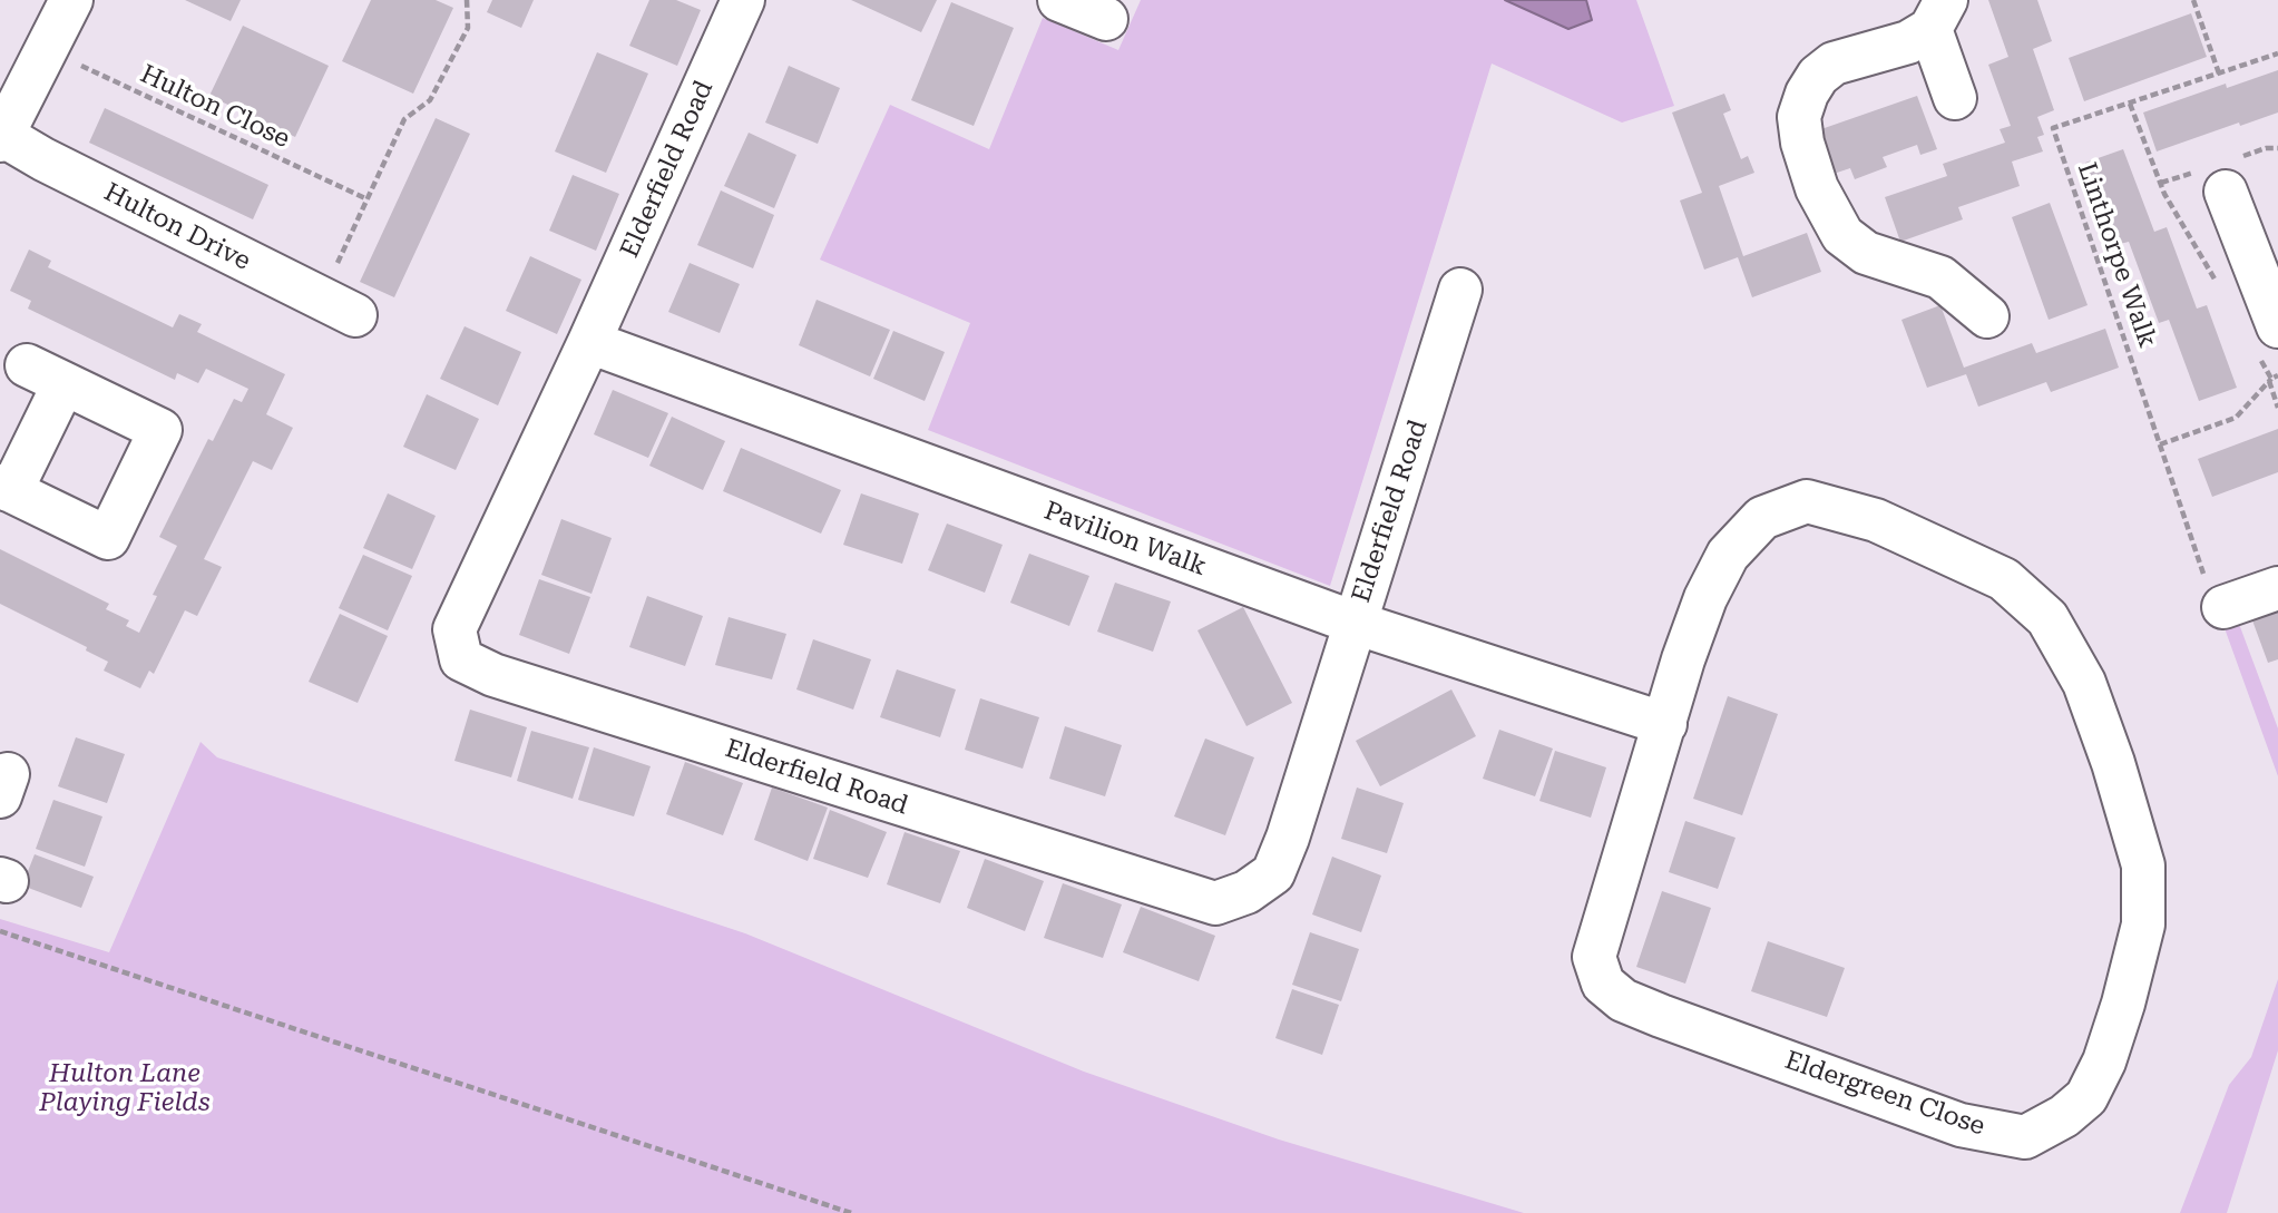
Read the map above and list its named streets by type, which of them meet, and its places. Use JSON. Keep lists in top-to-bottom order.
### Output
{
  "streets": {
    "street": [
      "Elderfield Road",
      "Hulton Drive",
      "Pavilion Walk",
      "Eldergreen Close"
    ],
    "path": ["Hulton Close", "Linthorpe Walk"]
  },
  "crossings": [
    ["Elderfield Road", "Pavilion Walk"],
    ["Pavilion Walk", "Eldergreen Close"]
  ],
  "parks": ["Hulton Lane Playing Fields"]
}
